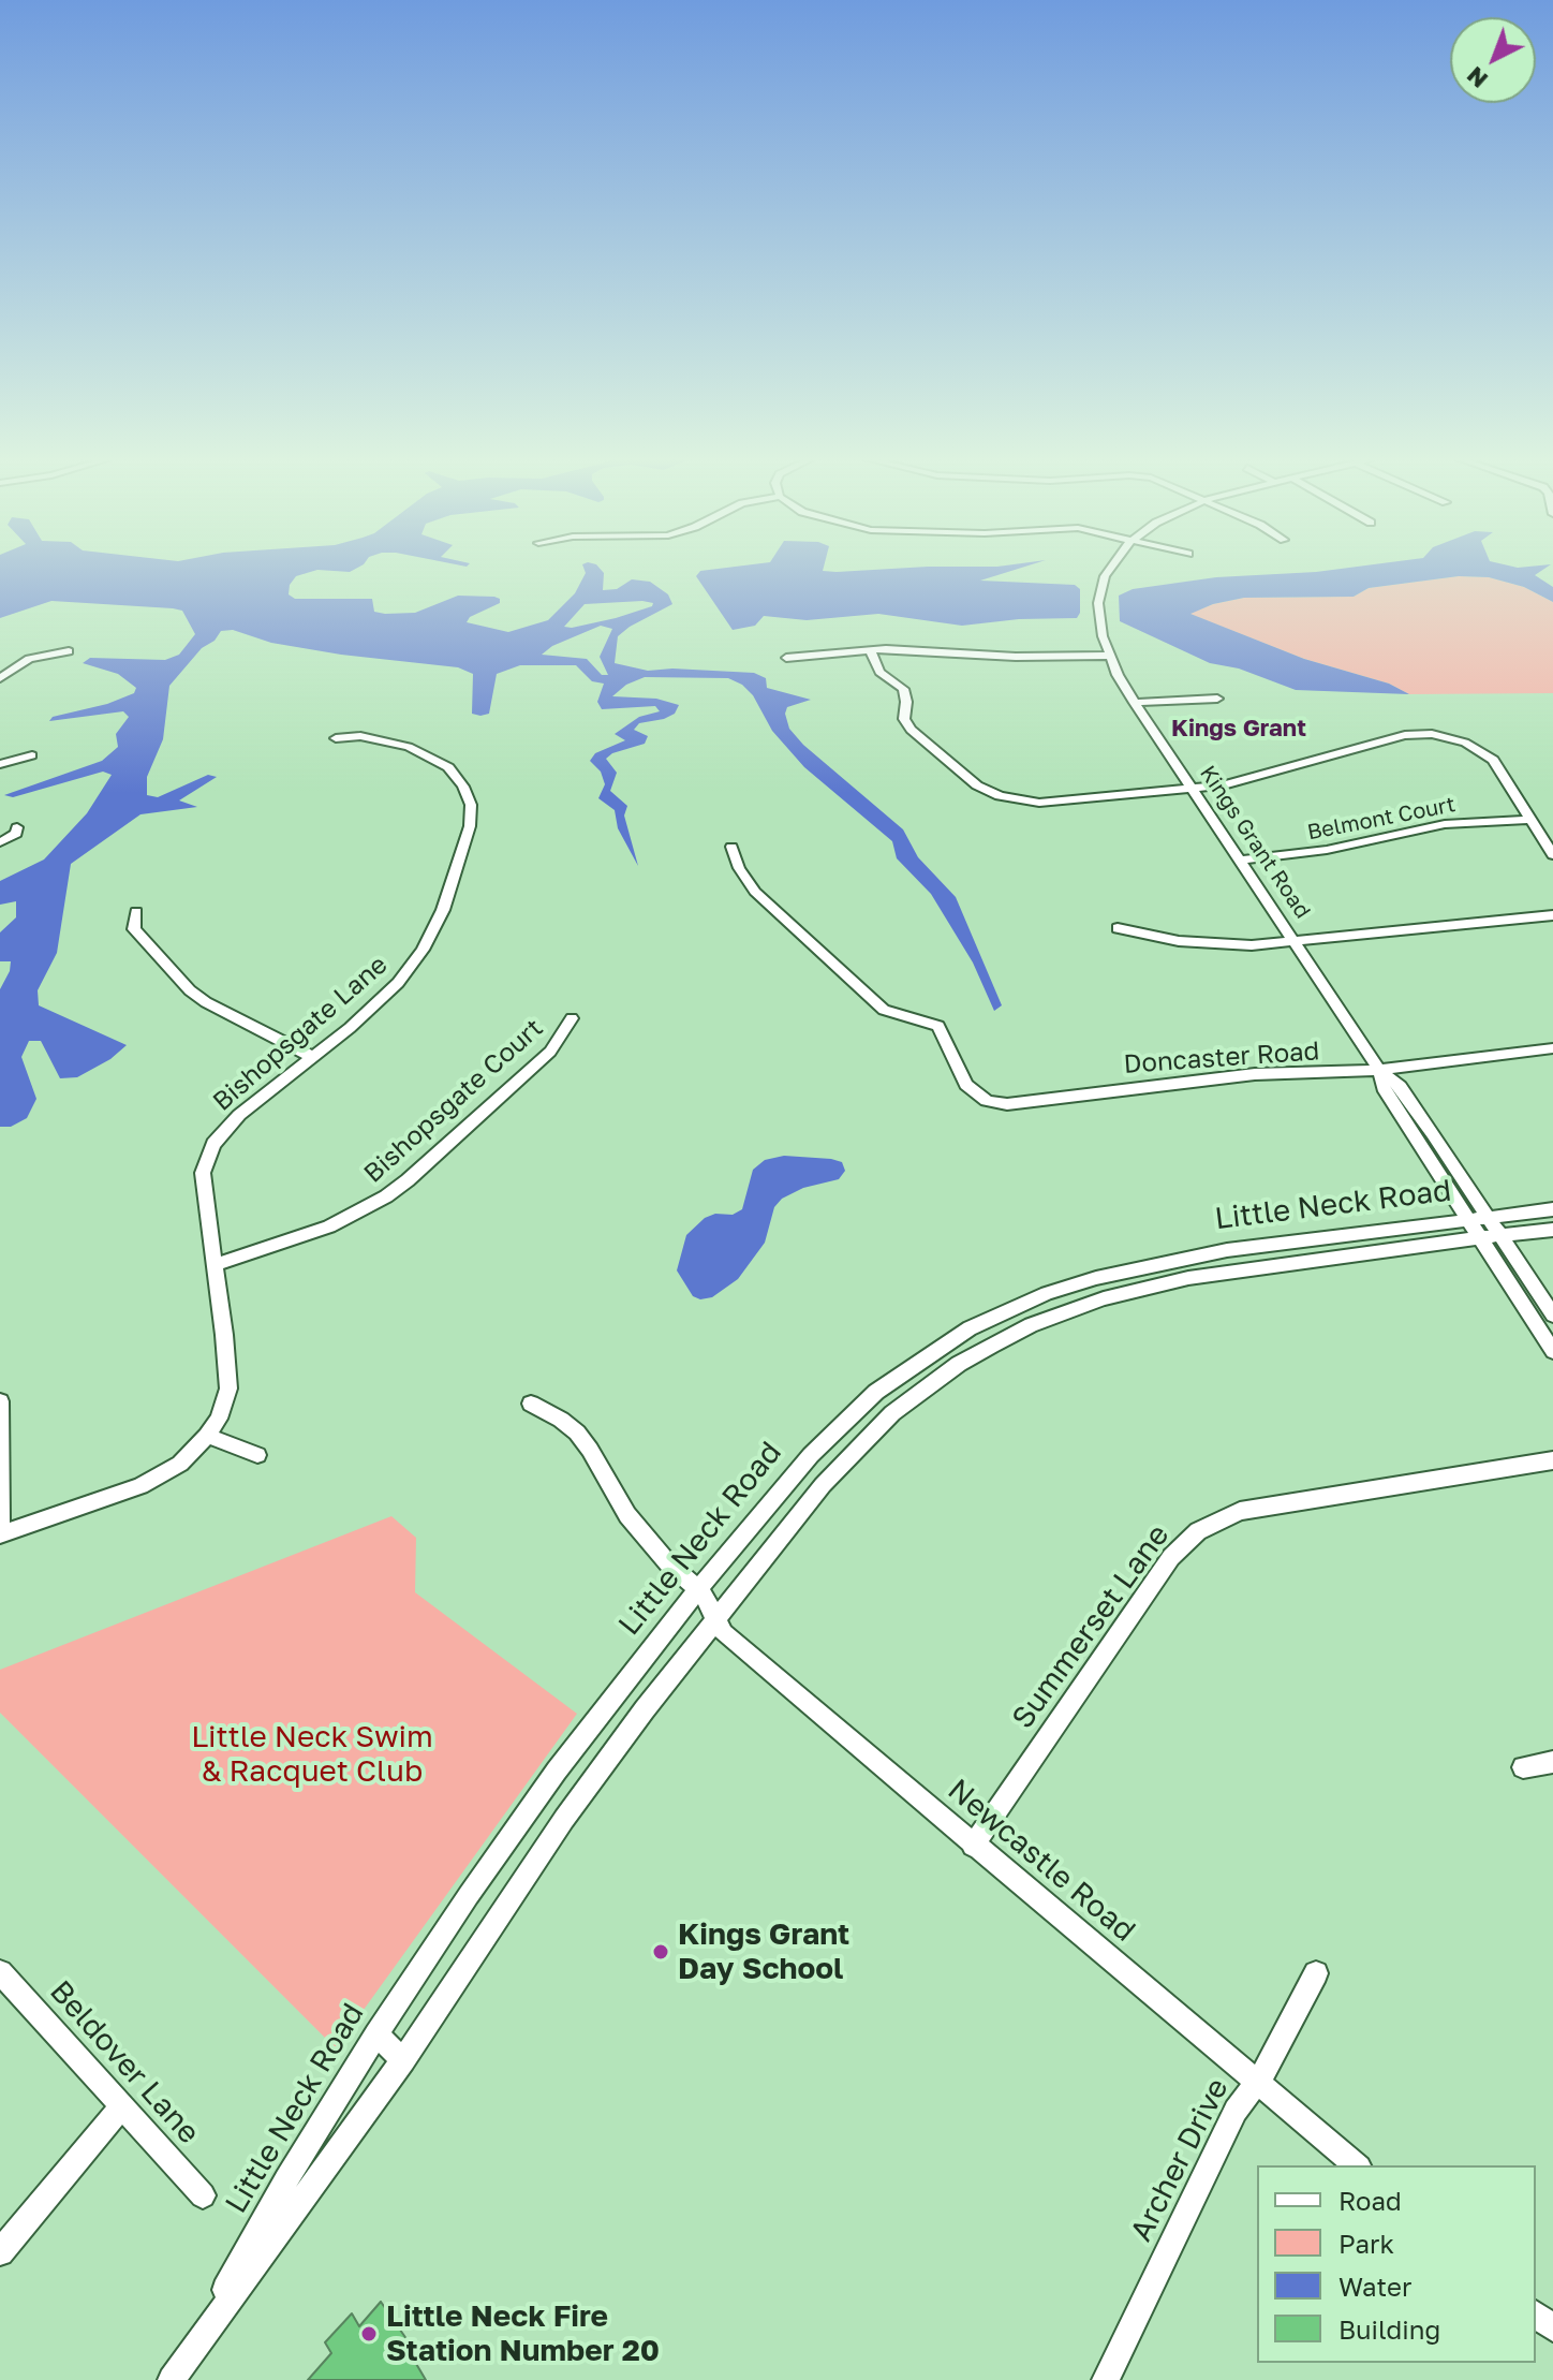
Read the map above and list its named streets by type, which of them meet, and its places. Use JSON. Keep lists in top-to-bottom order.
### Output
{
  "streets": {
    "street": [
      "Belmont Court",
      "Kings Grant Road",
      "Bishopsgate Lane",
      "Doncaster Road",
      "Bishopsgate Court",
      "Little Neck Road",
      "Summerset Lane",
      "Newcastle Road",
      "Beldover Lane",
      "Archer Drive"
    ]
  },
  "crossings": [
    ["Belmont Court", "Kings Grant Road"],
    ["Kings Grant Road", "Doncaster Road"],
    ["Kings Grant Road", "Little Neck Road"],
    ["Bishopsgate Lane", "Bishopsgate Court"],
    ["Little Neck Road", "Newcastle Road"],
    ["Summerset Lane", "Newcastle Road"],
    ["Newcastle Road", "Archer Drive"]
  ],
  "districts": ["Kings Grant"],
  "parks": ["Little Neck Swim & Racquet Club"],
  "places": ["Kings Grant Day School", "Little Neck Fire Station Number 20"],
  "legend": [
    "Road",
    "Park",
    "Water",
    "Building"
  ],
  "north": "bottom left"
}
